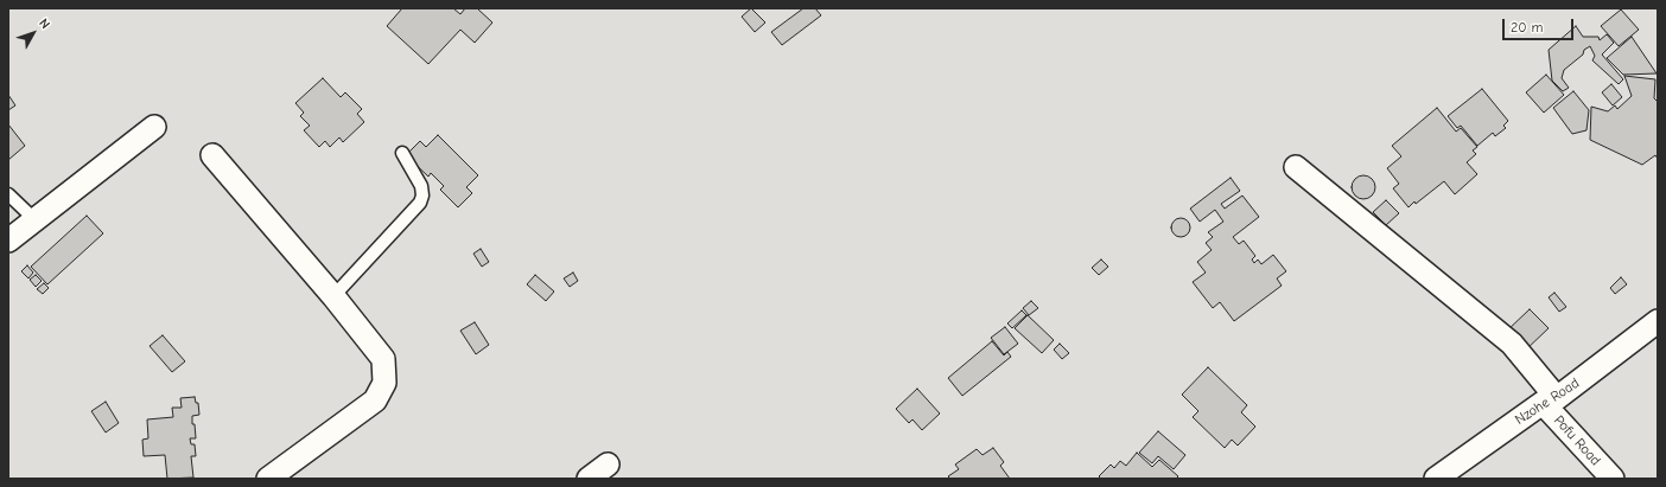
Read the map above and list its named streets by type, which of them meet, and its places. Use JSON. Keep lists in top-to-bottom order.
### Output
{
  "streets": {
    "street": ["Nzohe Road", "Pofu Road"]
  },
  "crossings": [
    ["Nzohe Road", "Pofu Road"]
  ],
  "scale_bar": "20 m",
  "north": "top right"
}
